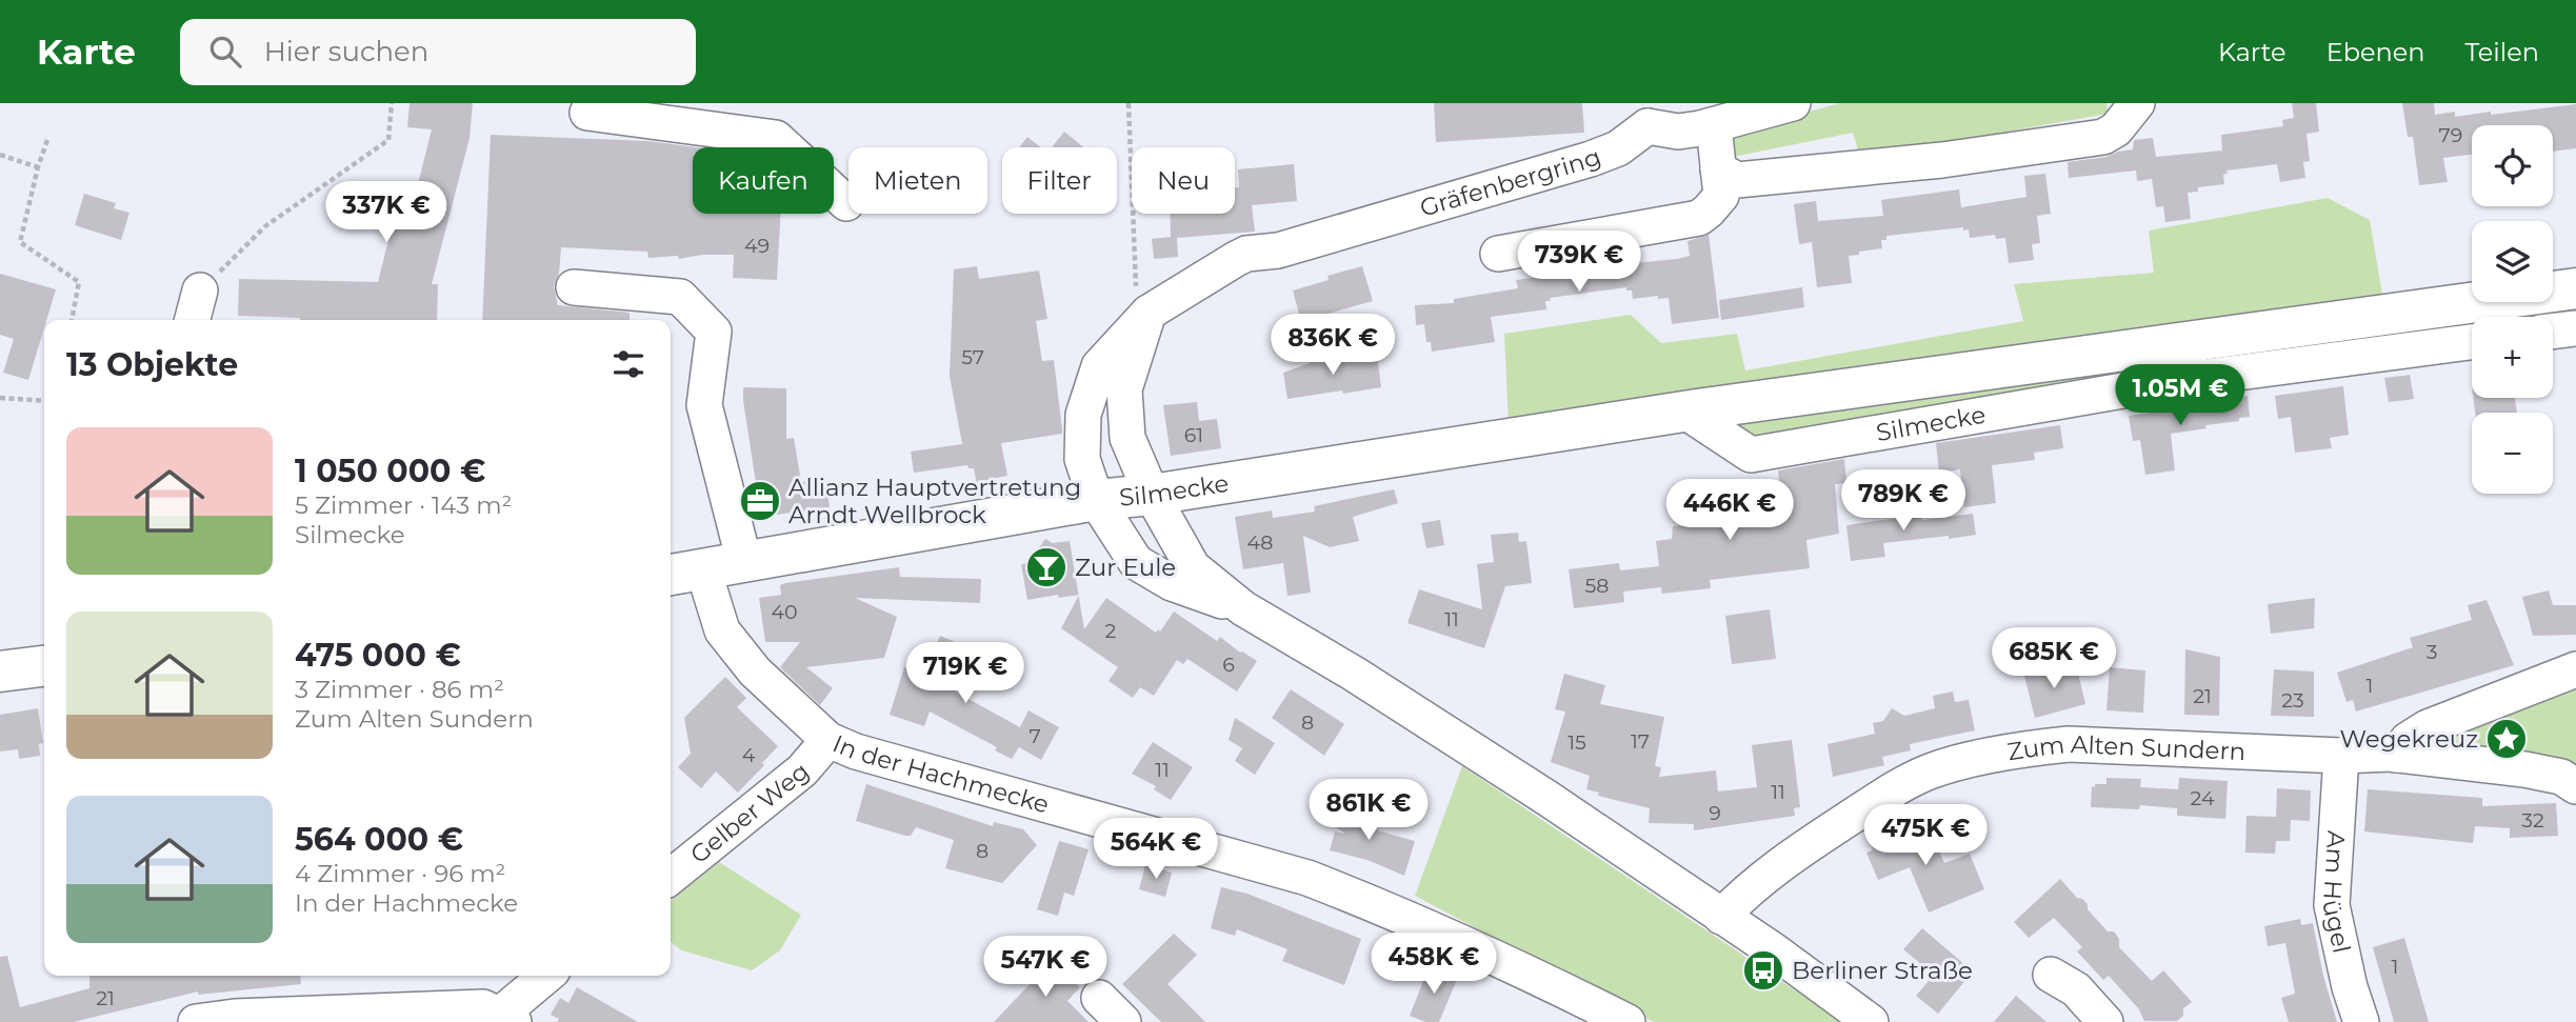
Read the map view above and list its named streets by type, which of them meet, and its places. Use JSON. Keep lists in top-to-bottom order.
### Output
{
  "streets": {
    "main road": ["Silmecke"],
    "street": [
      "Gräfenbergring",
      "Zum Alten Sundern",
      "In der Hachmecke",
      "Gelber Weg",
      "Am Hügel"
    ]
  },
  "crossings": [
    ["Gräfenbergring", "Silmecke"],
    ["Silmecke", "In der Hachmecke"],
    ["Zum Alten Sundern", "Am Hügel"],
    ["In der Hachmecke", "Gelber Weg"]
  ],
  "places": {
    "office": ["Allianz Hauptvertretung Arndt Wellbrock"],
    "bar": ["Zur Eule"],
    "place": ["Wegekreuz"],
    "bus stop": ["Berliner Straße"]
  },
  "house_numbers": [
    "79",
    "49",
    "57",
    "61",
    "48",
    "58",
    "40",
    "11",
    "2",
    "3",
    "6",
    "1",
    "21",
    "23",
    "8",
    "7",
    "17",
    "15",
    "4",
    "11",
    "11",
    "24",
    "9",
    "32",
    "8",
    "1",
    "21"
  ],
  "page": {
    "header": "Karte",
    "search": "Hier suchen",
    "nav": ["Karte", "Ebenen", "Teilen"],
    "map_buttons": ["+", "−"],
    "chip": [
      "Kaufen",
      "Mieten",
      "Filter",
      "Neu"
    ],
    "price": [
      "337K €",
      "739K €",
      "836K €",
      "1.05M €",
      "789K €",
      "446K €",
      "685K €",
      "719K €",
      "861K €",
      "475K €",
      "564K €",
      "458K €",
      "547K €"
    ],
    "heading": "13 Objekte",
    "list": [
      {
        "name": "1 050 000 €",
        "note": "5 Zimmer · 143 m² · Silmecke"
      },
      {
        "name": "475 000 €",
        "note": "3 Zimmer · 86 m² · Zum Alten Sundern"
      },
      {
        "name": "564 000 €",
        "note": "4 Zimmer · 96 m² · In der Hachmecke"
      }
    ]
  }
}
